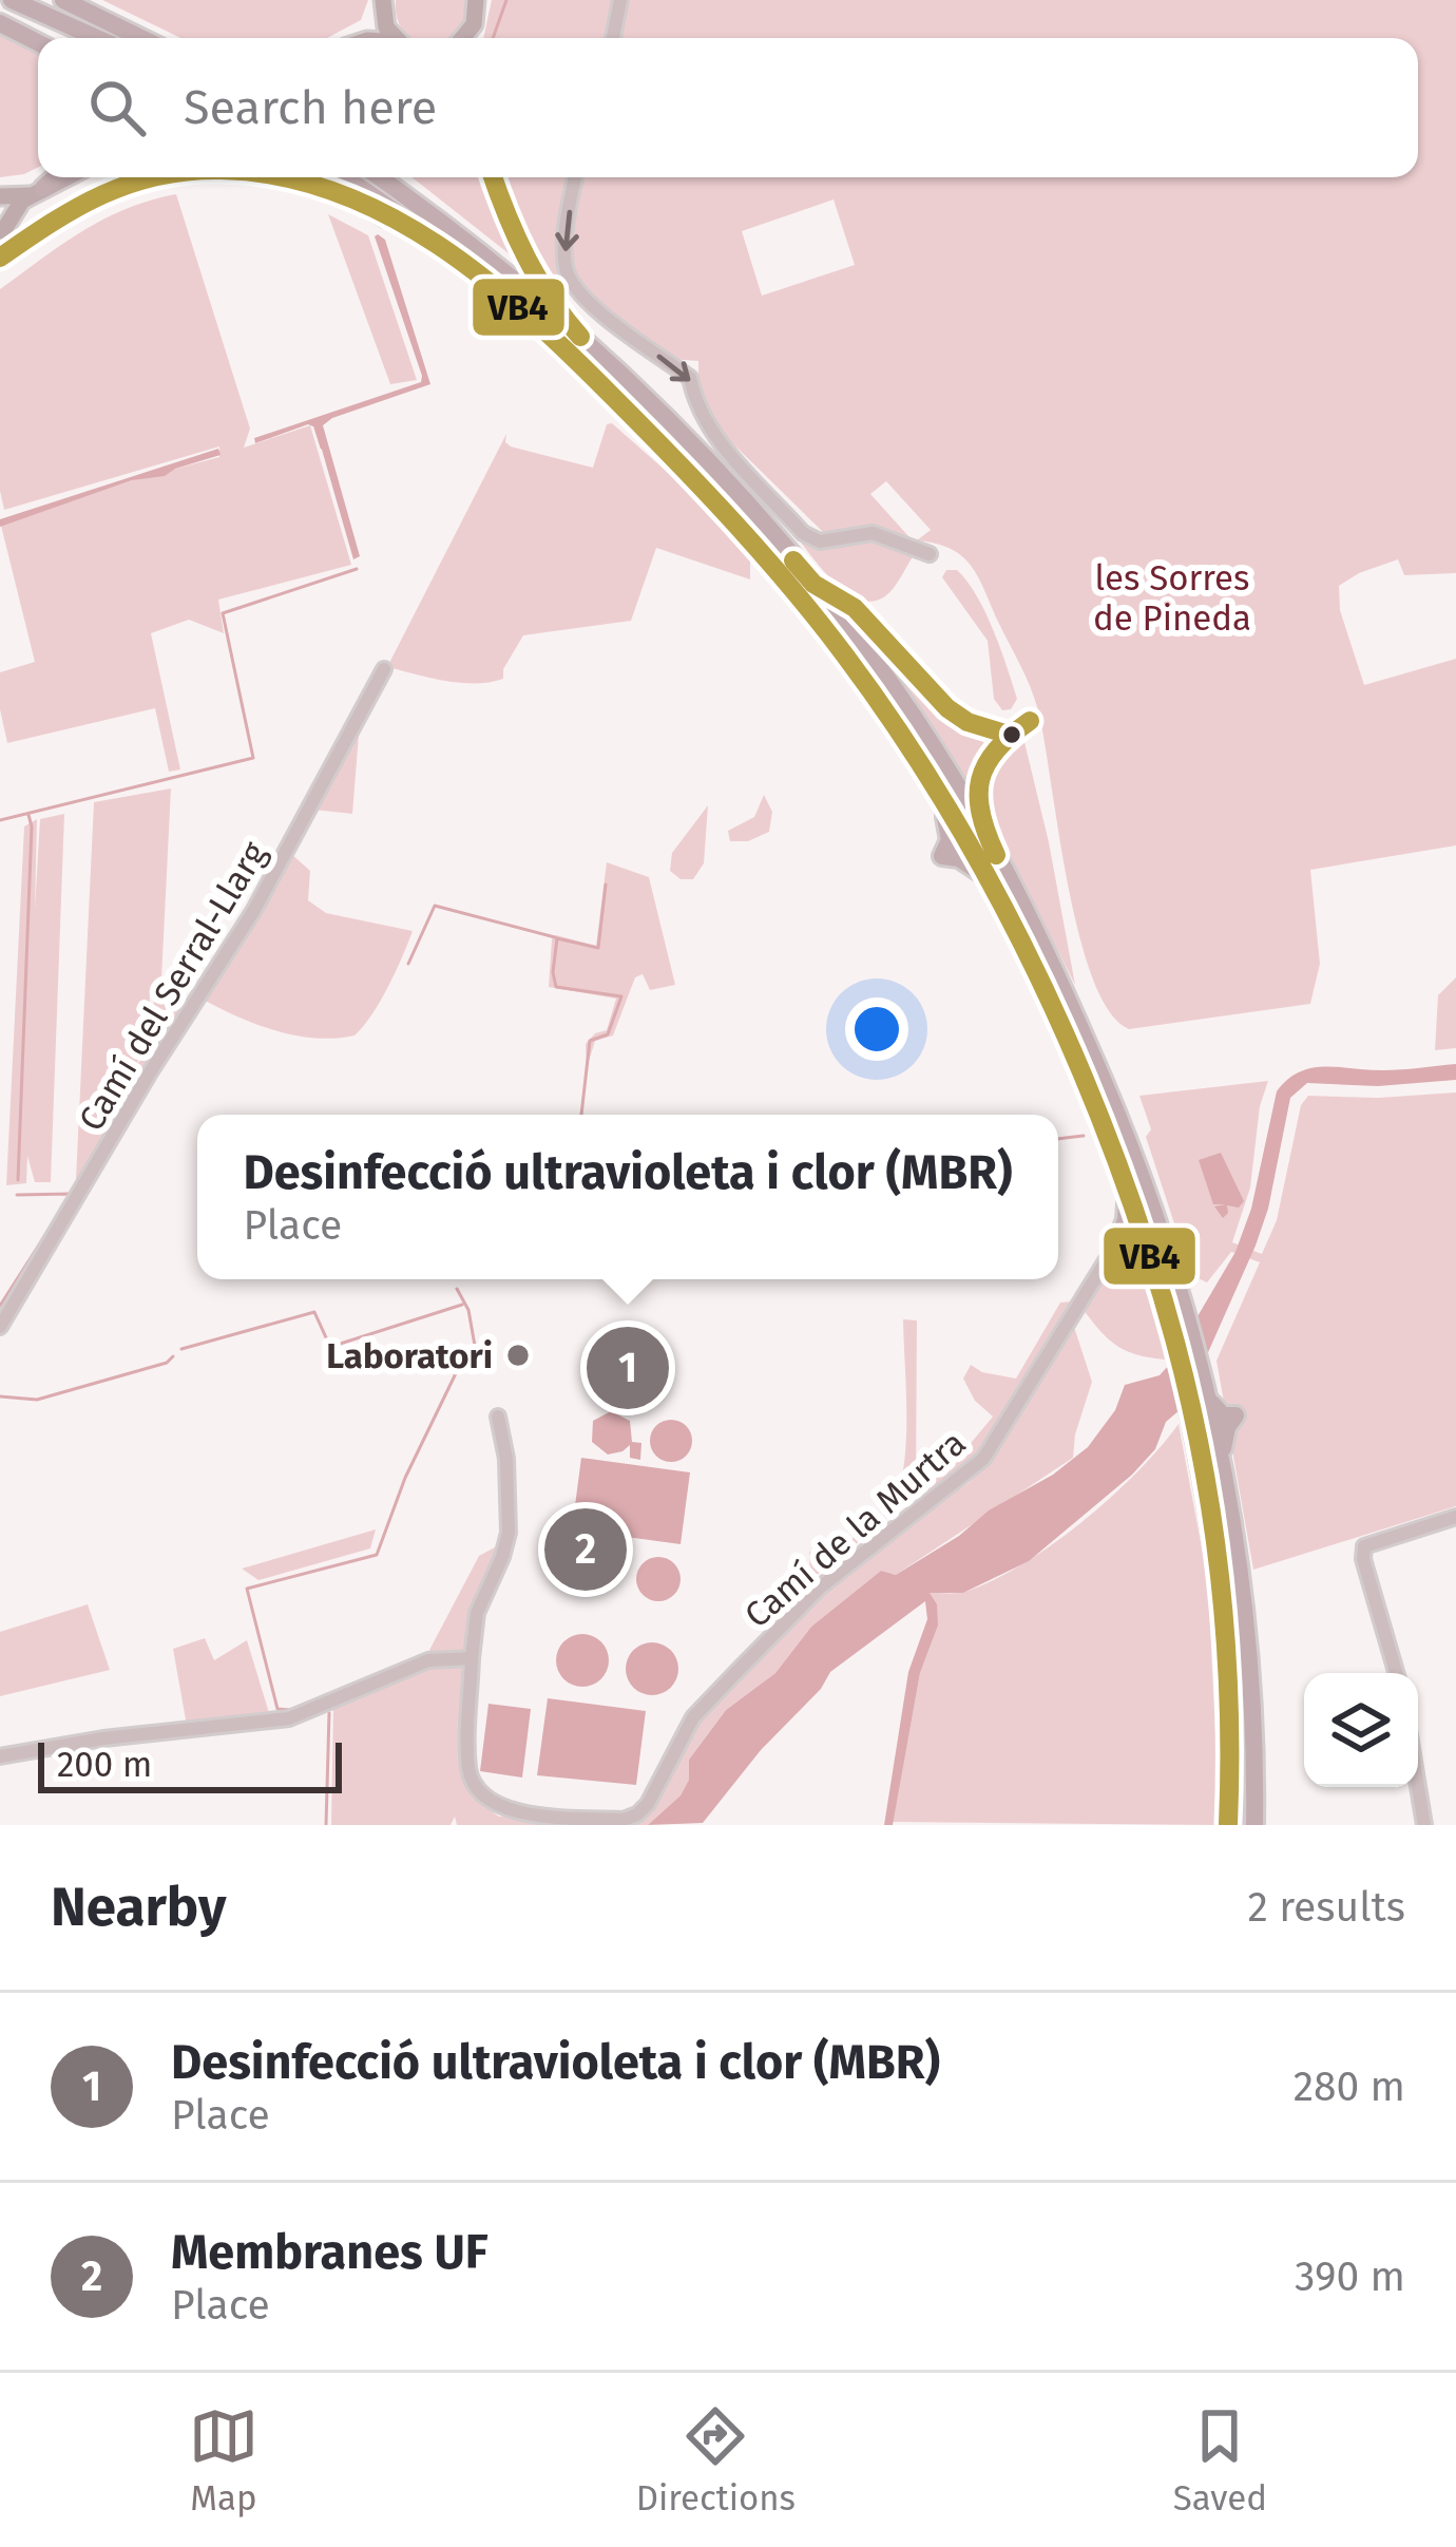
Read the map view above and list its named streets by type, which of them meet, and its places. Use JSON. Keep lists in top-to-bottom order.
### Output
{
  "streets": {
    "street": ["Camí del Serral-Llarg", "Camí de la Murtra"]
  },
  "parks": ["les Sorres de Pineda"],
  "places": ["Laboratori"],
  "lines": ["transit line VB4"],
  "scale_bar": "200 m",
  "page": {
    "search": "Search here",
    "popup": ["Desinfecció ultravioleta i clor (MBR)", "Place"],
    "pins": ["1", "2"],
    "scale": "200 m",
    "heading": ["Nearby", "2 results"],
    "list": [
      {
        "mark": "1",
        "name": "Desinfecció ultravioleta i clor (MBR)",
        "note": "Place",
        "value": "280 m"
      },
      {
        "mark": "2",
        "name": "Membranes UF",
        "note": "Place",
        "value": "390 m"
      }
    ],
    "nav": ["Map", "Directions", "Saved"]
  }
}
